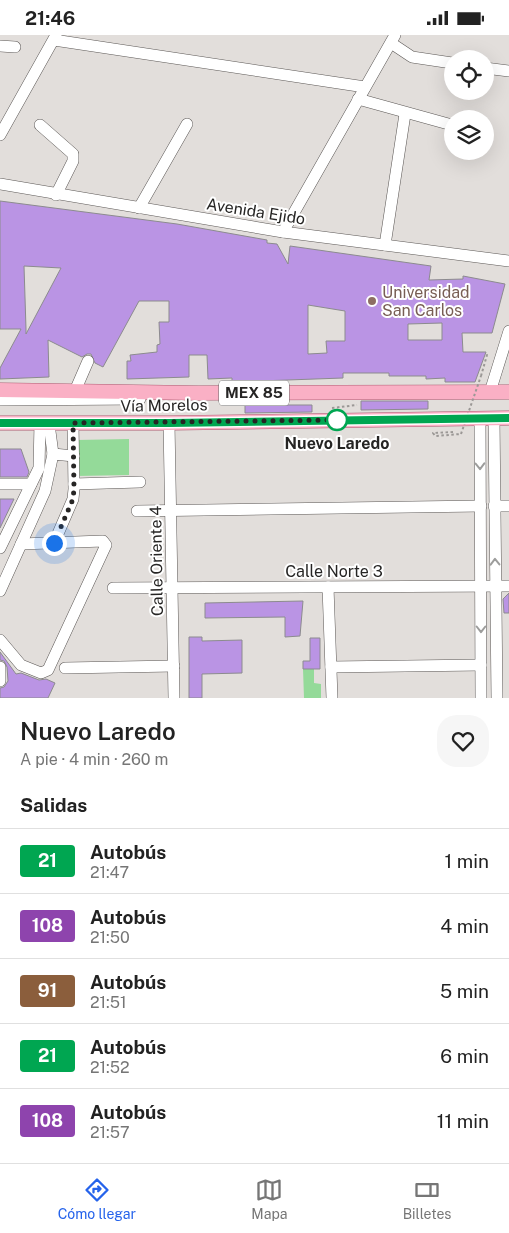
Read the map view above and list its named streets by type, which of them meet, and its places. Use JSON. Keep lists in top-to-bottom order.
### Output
{
  "streets": {
    "main road": ["MEX 85", "Vía Morelos"],
    "street": ["Avenida Ejido", "Calle Oriente 4", "Calle Norte 3"]
  },
  "crossings": [
    ["Vía Morelos", "Calle Oriente 4"],
    ["Calle Oriente 4", "Calle Norte 3"]
  ],
  "places": ["Universidad San Carlos", "Nuevo Laredo"],
  "lines": ["bus line 21"],
  "page": {
    "status": "21:46",
    "heading": [
      ["Nuevo Laredo", "A pie · 4 min · 260 m"],
      "Salidas"
    ],
    "list": [
      {
        "mark": "21",
        "name": "Autobús",
        "note": "21:47",
        "value": "1 min"
      },
      {
        "mark": "108",
        "name": "Autobús",
        "note": "21:50",
        "value": "4 min"
      },
      {
        "mark": "91",
        "name": "Autobús",
        "note": "21:51",
        "value": "5 min"
      },
      {
        "mark": "21",
        "name": "Autobús",
        "note": "21:52",
        "value": "6 min"
      },
      {
        "mark": "108",
        "name": "Autobús",
        "note": "21:57",
        "value": "11 min"
      }
    ],
    "tabs": ["Cómo llegar", "Mapa", "Billetes"]
  }
}
